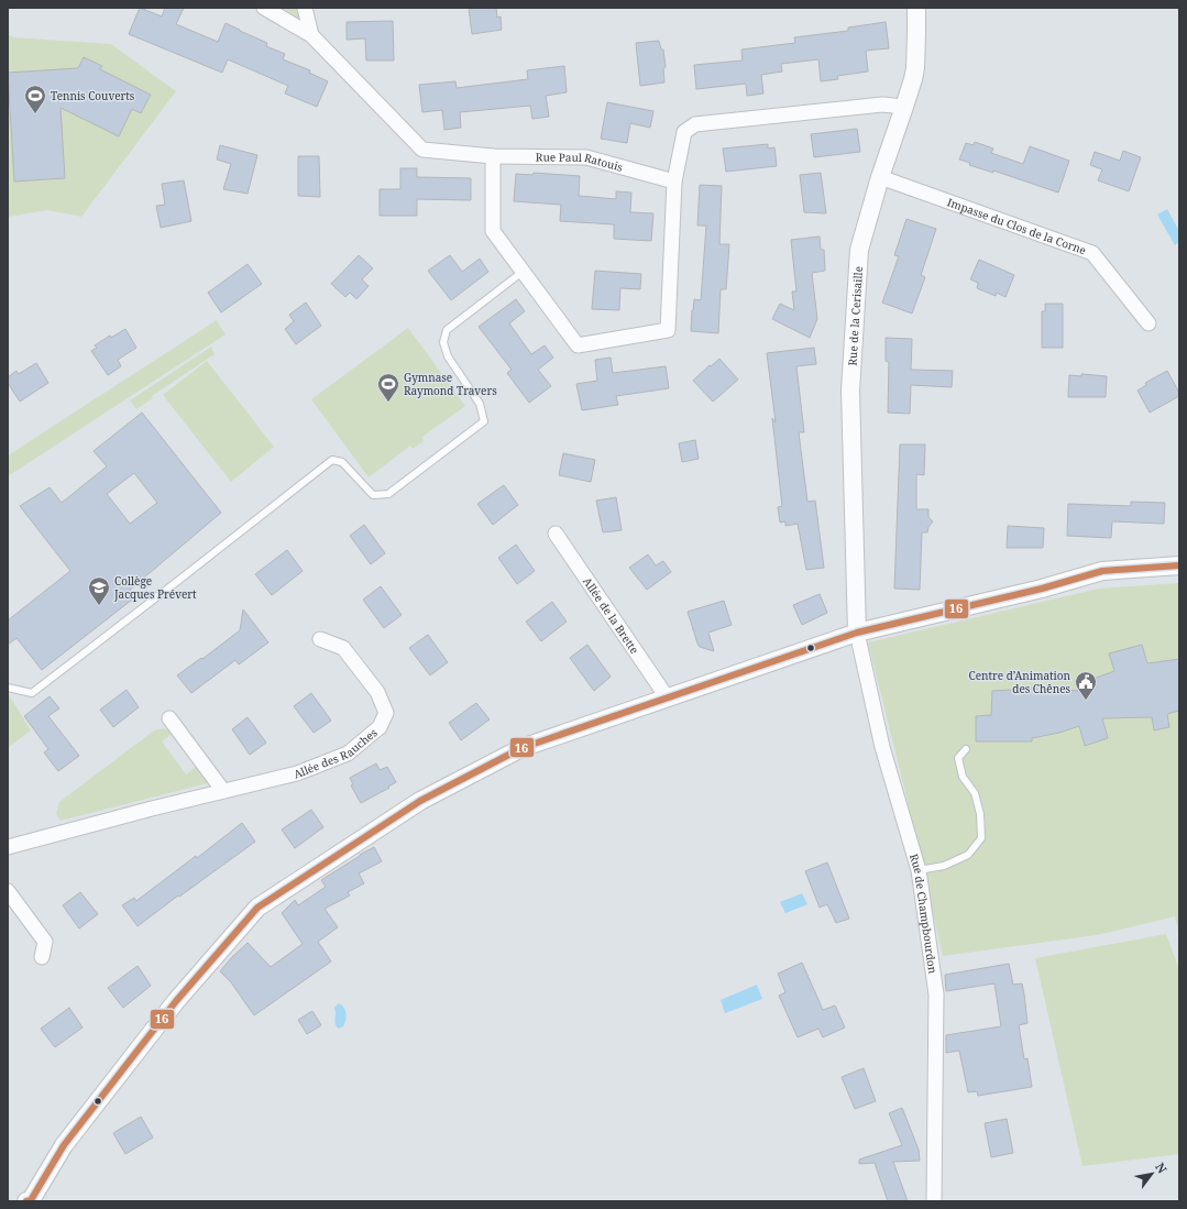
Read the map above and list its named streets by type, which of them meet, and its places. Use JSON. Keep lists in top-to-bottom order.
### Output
{
  "streets": {
    "street": [
      "Rue Paul Ratouis",
      "Impasse du Clos de la Corne",
      "Rue de la Cerisaille",
      "Allée de la Brette",
      "Allée des Rauches",
      "Rue de Champbourdon"
    ]
  },
  "crossings": [
    ["Impasse du Clos de la Corne", "Rue de la Cerisaille"],
    ["Rue de la Cerisaille", "Rue de Champbourdon"]
  ],
  "places": {
    "sports": ["Tennis Couverts", "Gymnase Raymond Travers"],
    "school or university": ["Collège Jacques Prévert"],
    "public building": ["Centre d’Animation des Chênes"]
  },
  "lines": ["transit line 16"],
  "north": "top right"
}
